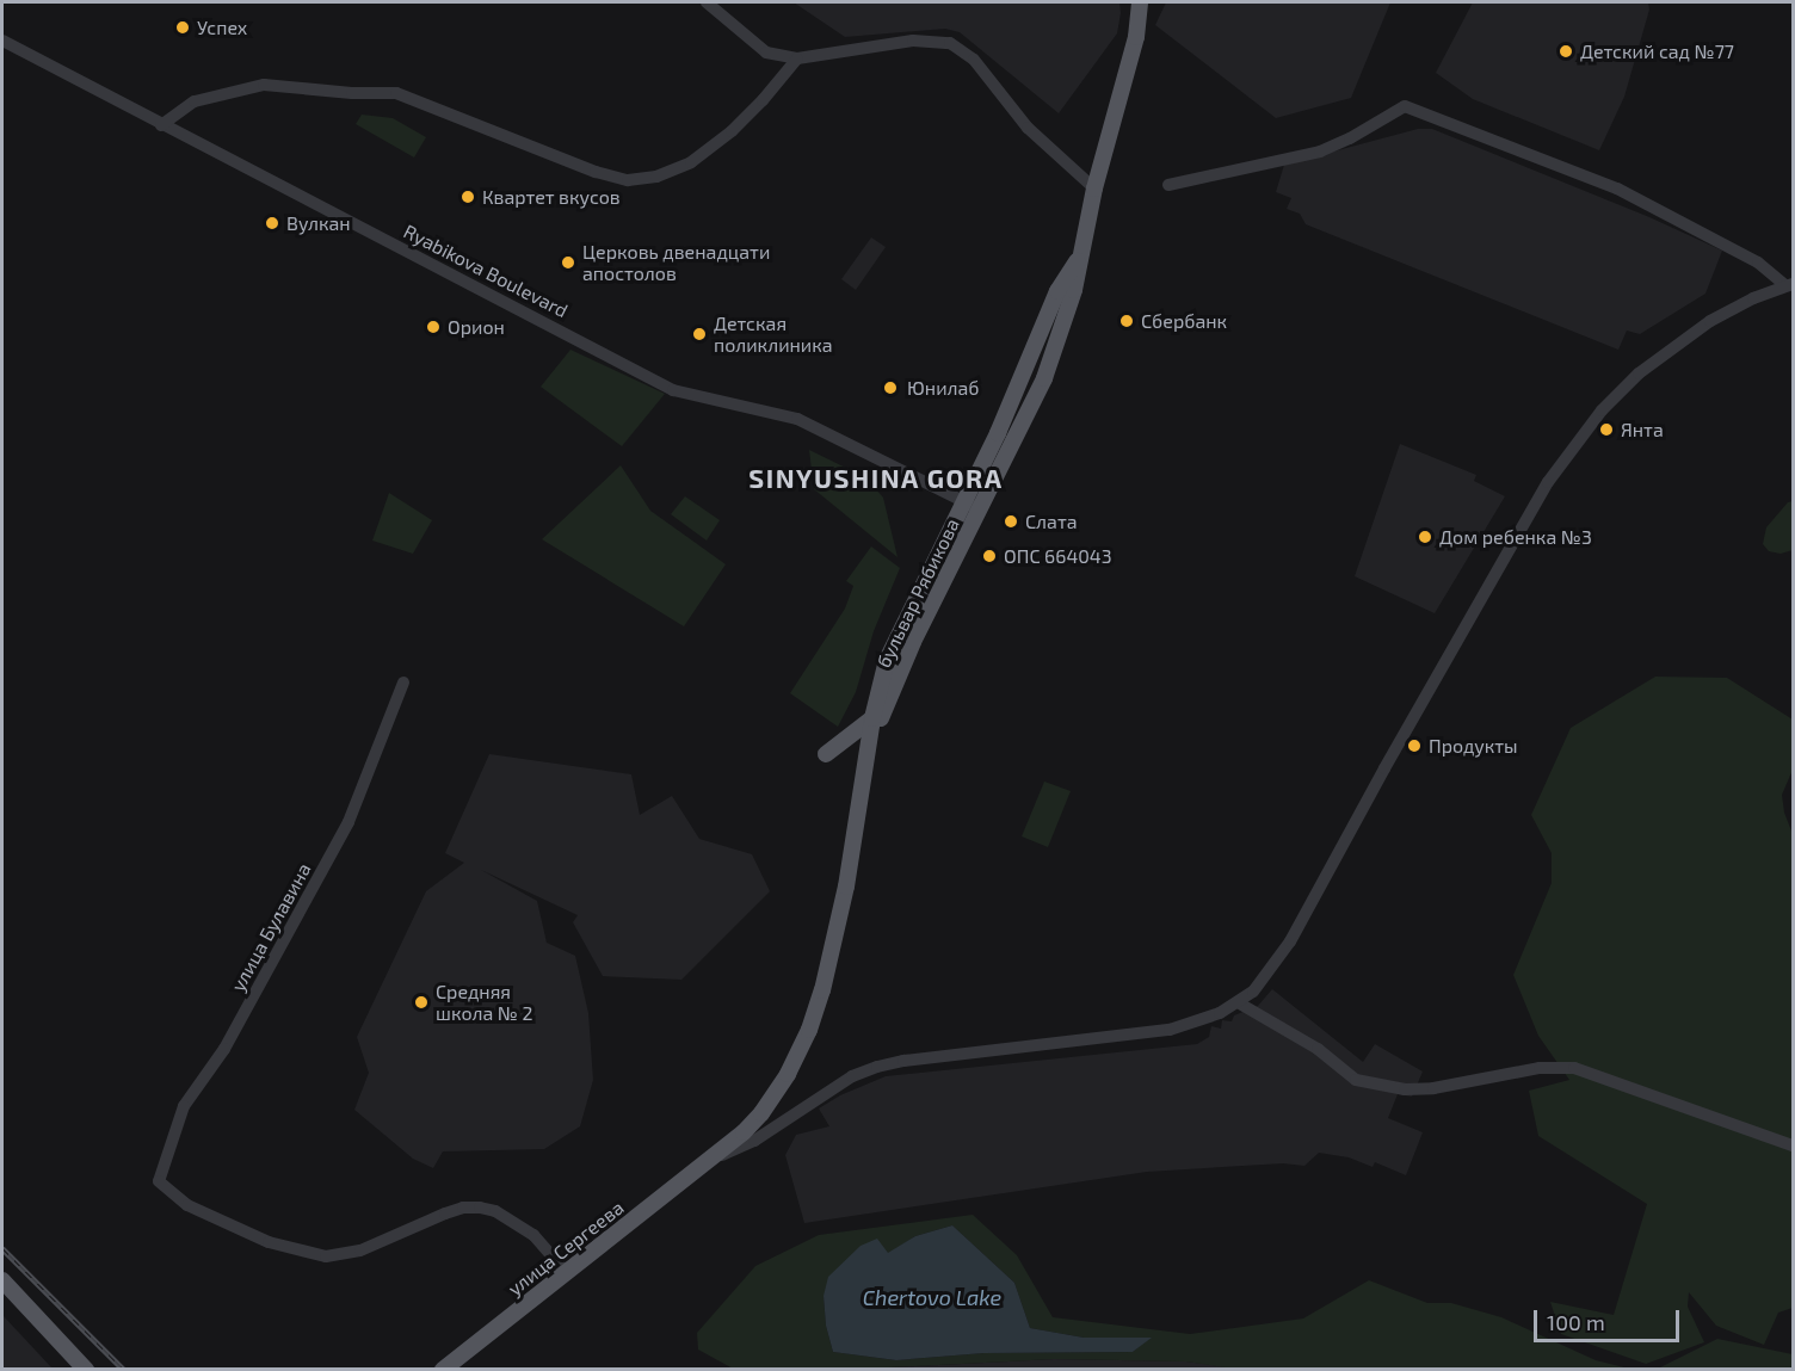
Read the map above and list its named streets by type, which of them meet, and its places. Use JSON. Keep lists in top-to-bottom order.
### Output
{
  "streets": {
    "main road": ["бульвар Рябикова", "улица Сергеева"],
    "street": ["Ryabikova Boulevard", "улица Булавина"]
  },
  "crossings": [
    ["Ryabikova Boulevard", "бульвар Рябикова"],
    ["бульвар Рябикова", "улица Сергеева"],
    ["улица Булавина", "улица Сергеева"]
  ],
  "districts": ["SINYUSHINA GORA"],
  "water": ["Chertovo Lake"],
  "places": [
    "Успех",
    "Детский сад №77",
    "Квартет вкусов",
    "Вулкан",
    "Церковь двенадцати апостолов",
    "Сбербанк",
    "Орион",
    "Детская поликлиника",
    "Юнилаб",
    "Янта",
    "Слата",
    "Дом ребенка №3",
    "ОПС 664043",
    "Продукты",
    "Средняя школа № 2"
  ],
  "scale_bar": "100 m"
}
